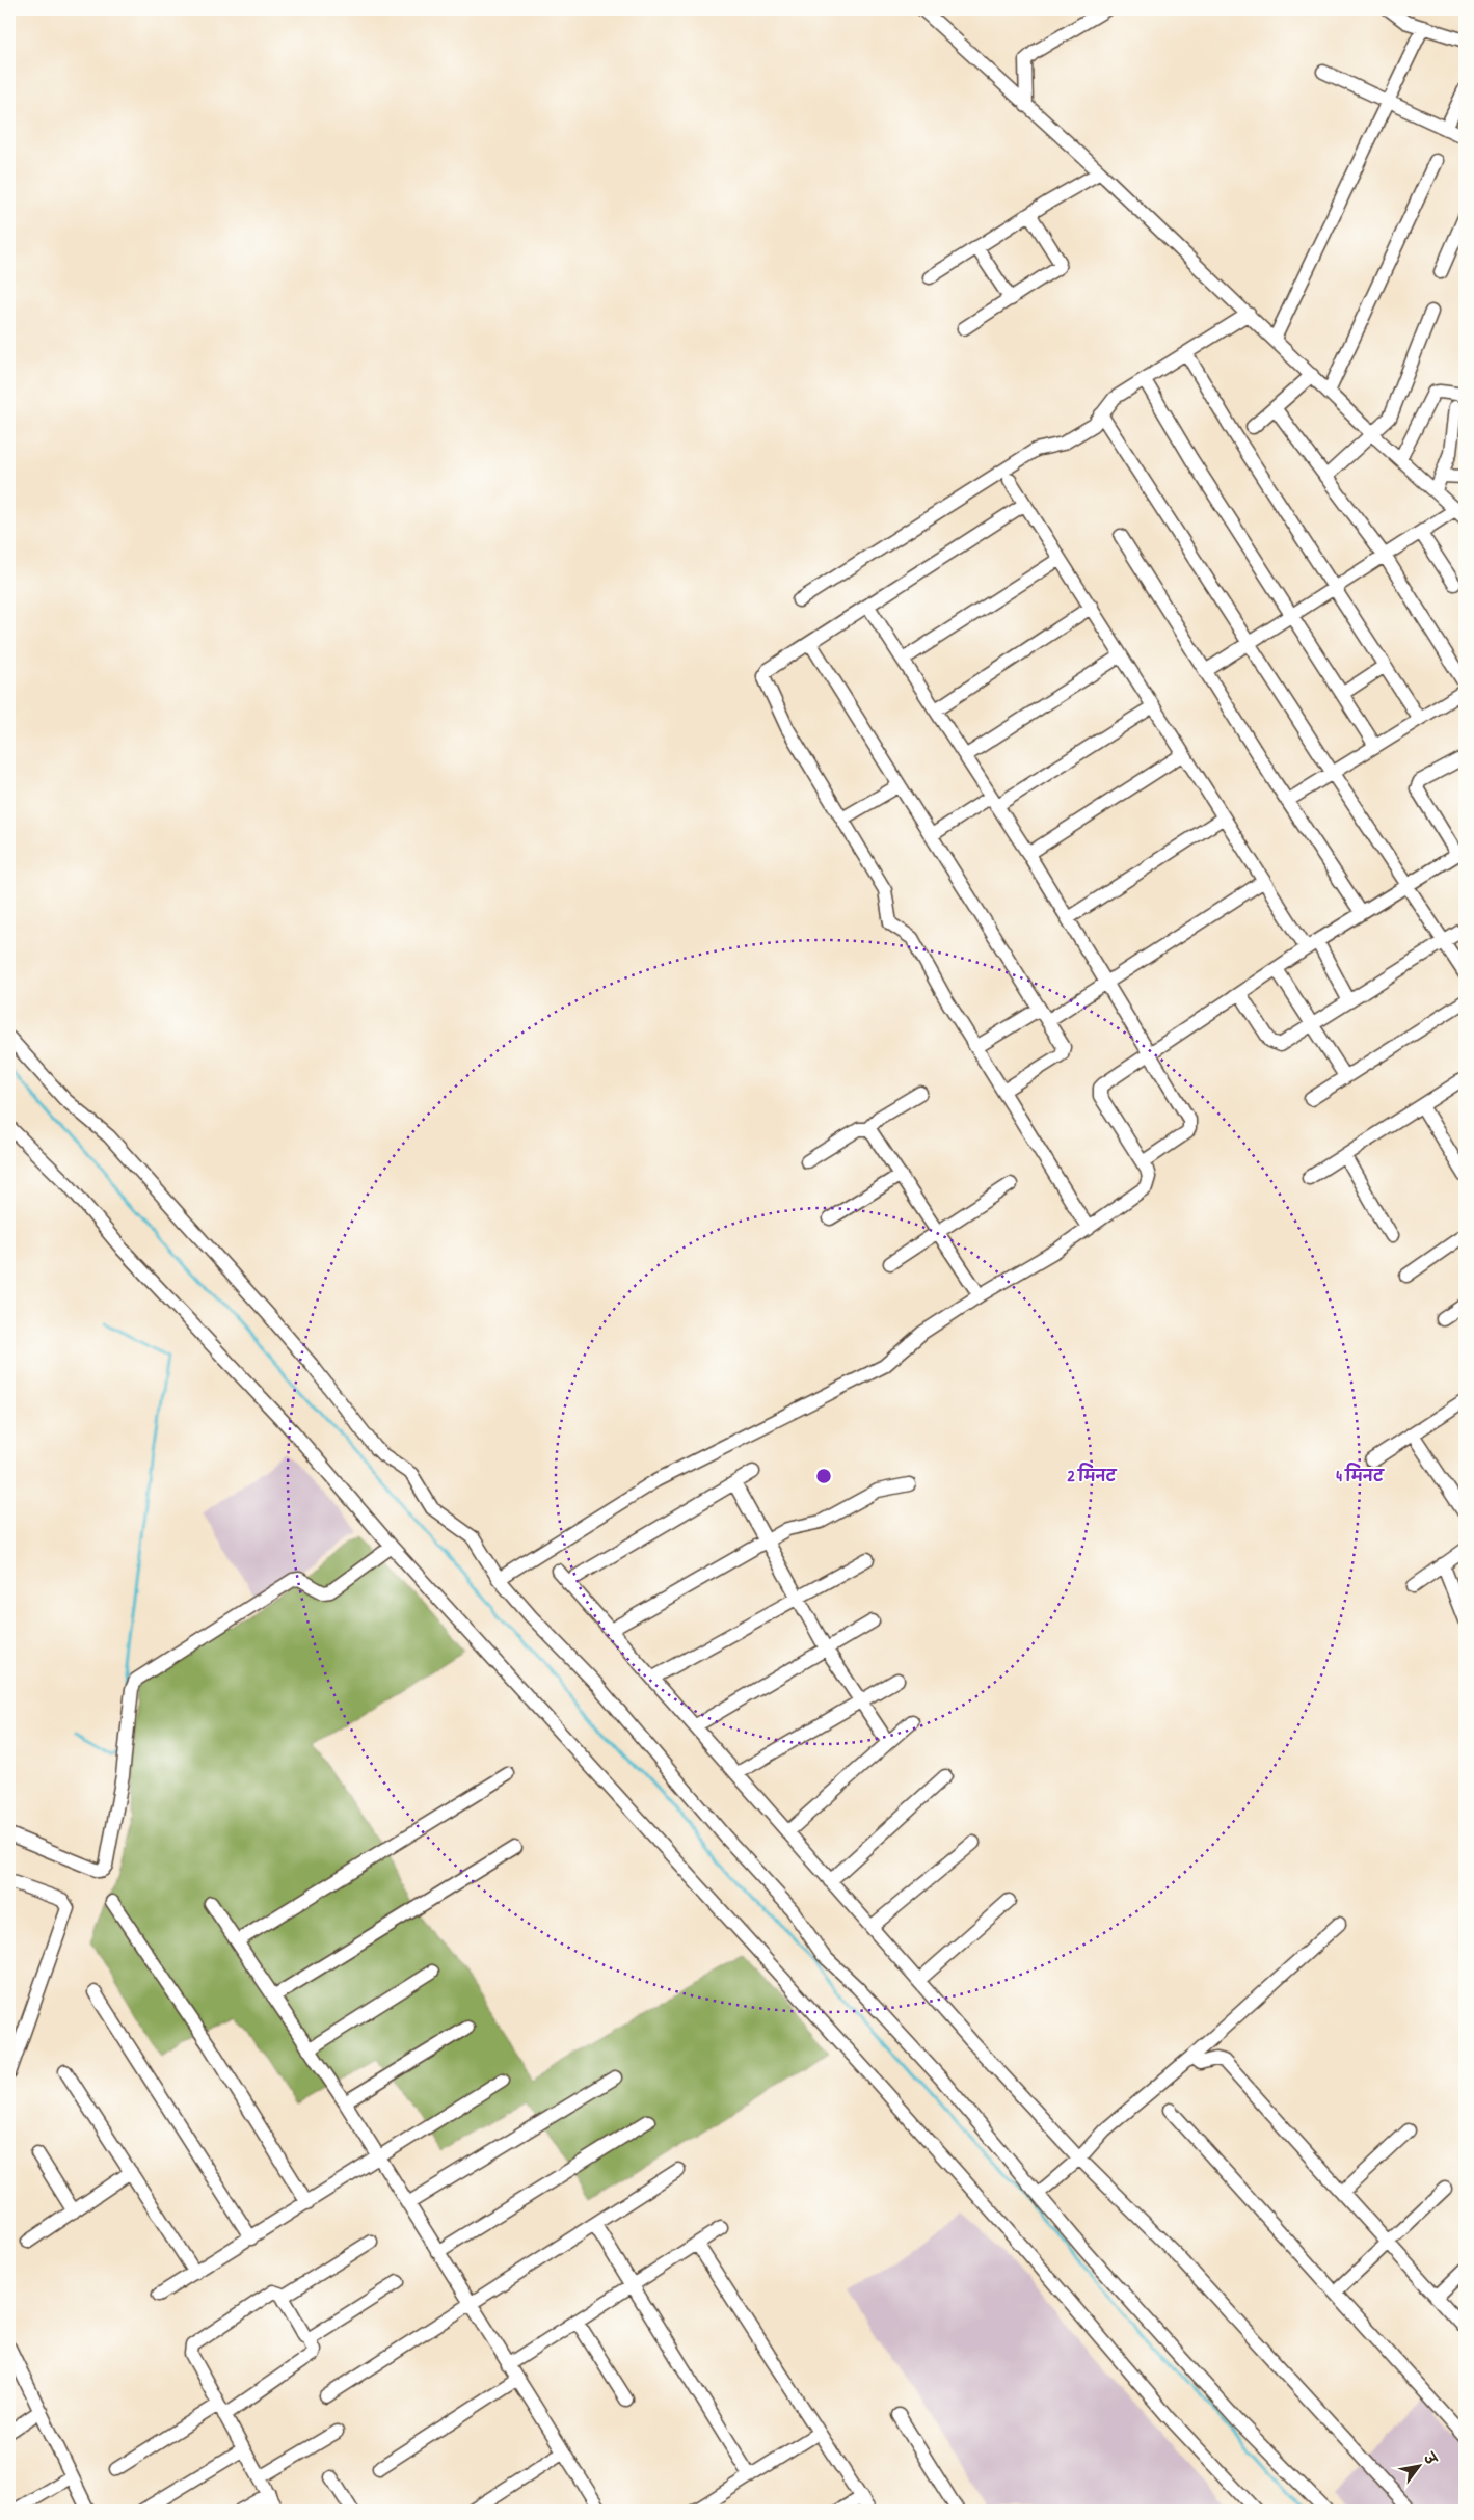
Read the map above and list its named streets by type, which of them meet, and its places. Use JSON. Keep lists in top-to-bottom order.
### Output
{
  "north": "top right",
  "rings": ["2 मिनट", "4 मिनट"]
}
